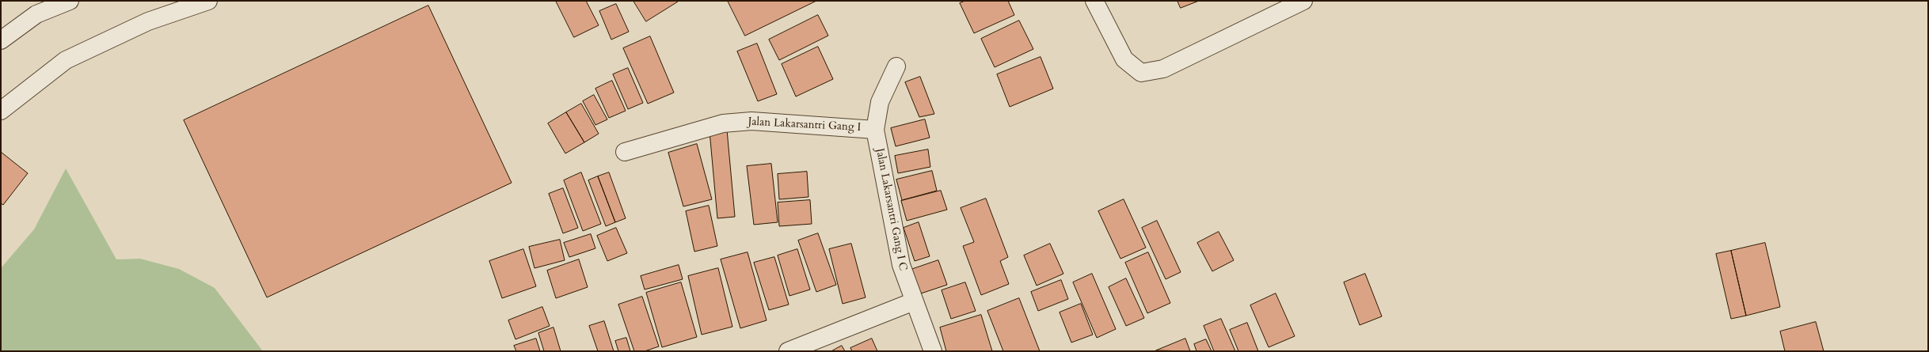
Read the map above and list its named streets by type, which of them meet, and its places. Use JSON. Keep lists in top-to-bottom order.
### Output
{
  "streets": {
    "street": ["Jalan Lakarsantri Gang I", "Jalan Lakarsantri Gang I C"]
  },
  "crossings": [
    ["Jalan Lakarsantri Gang I", "Jalan Lakarsantri Gang I C"]
  ]
}
